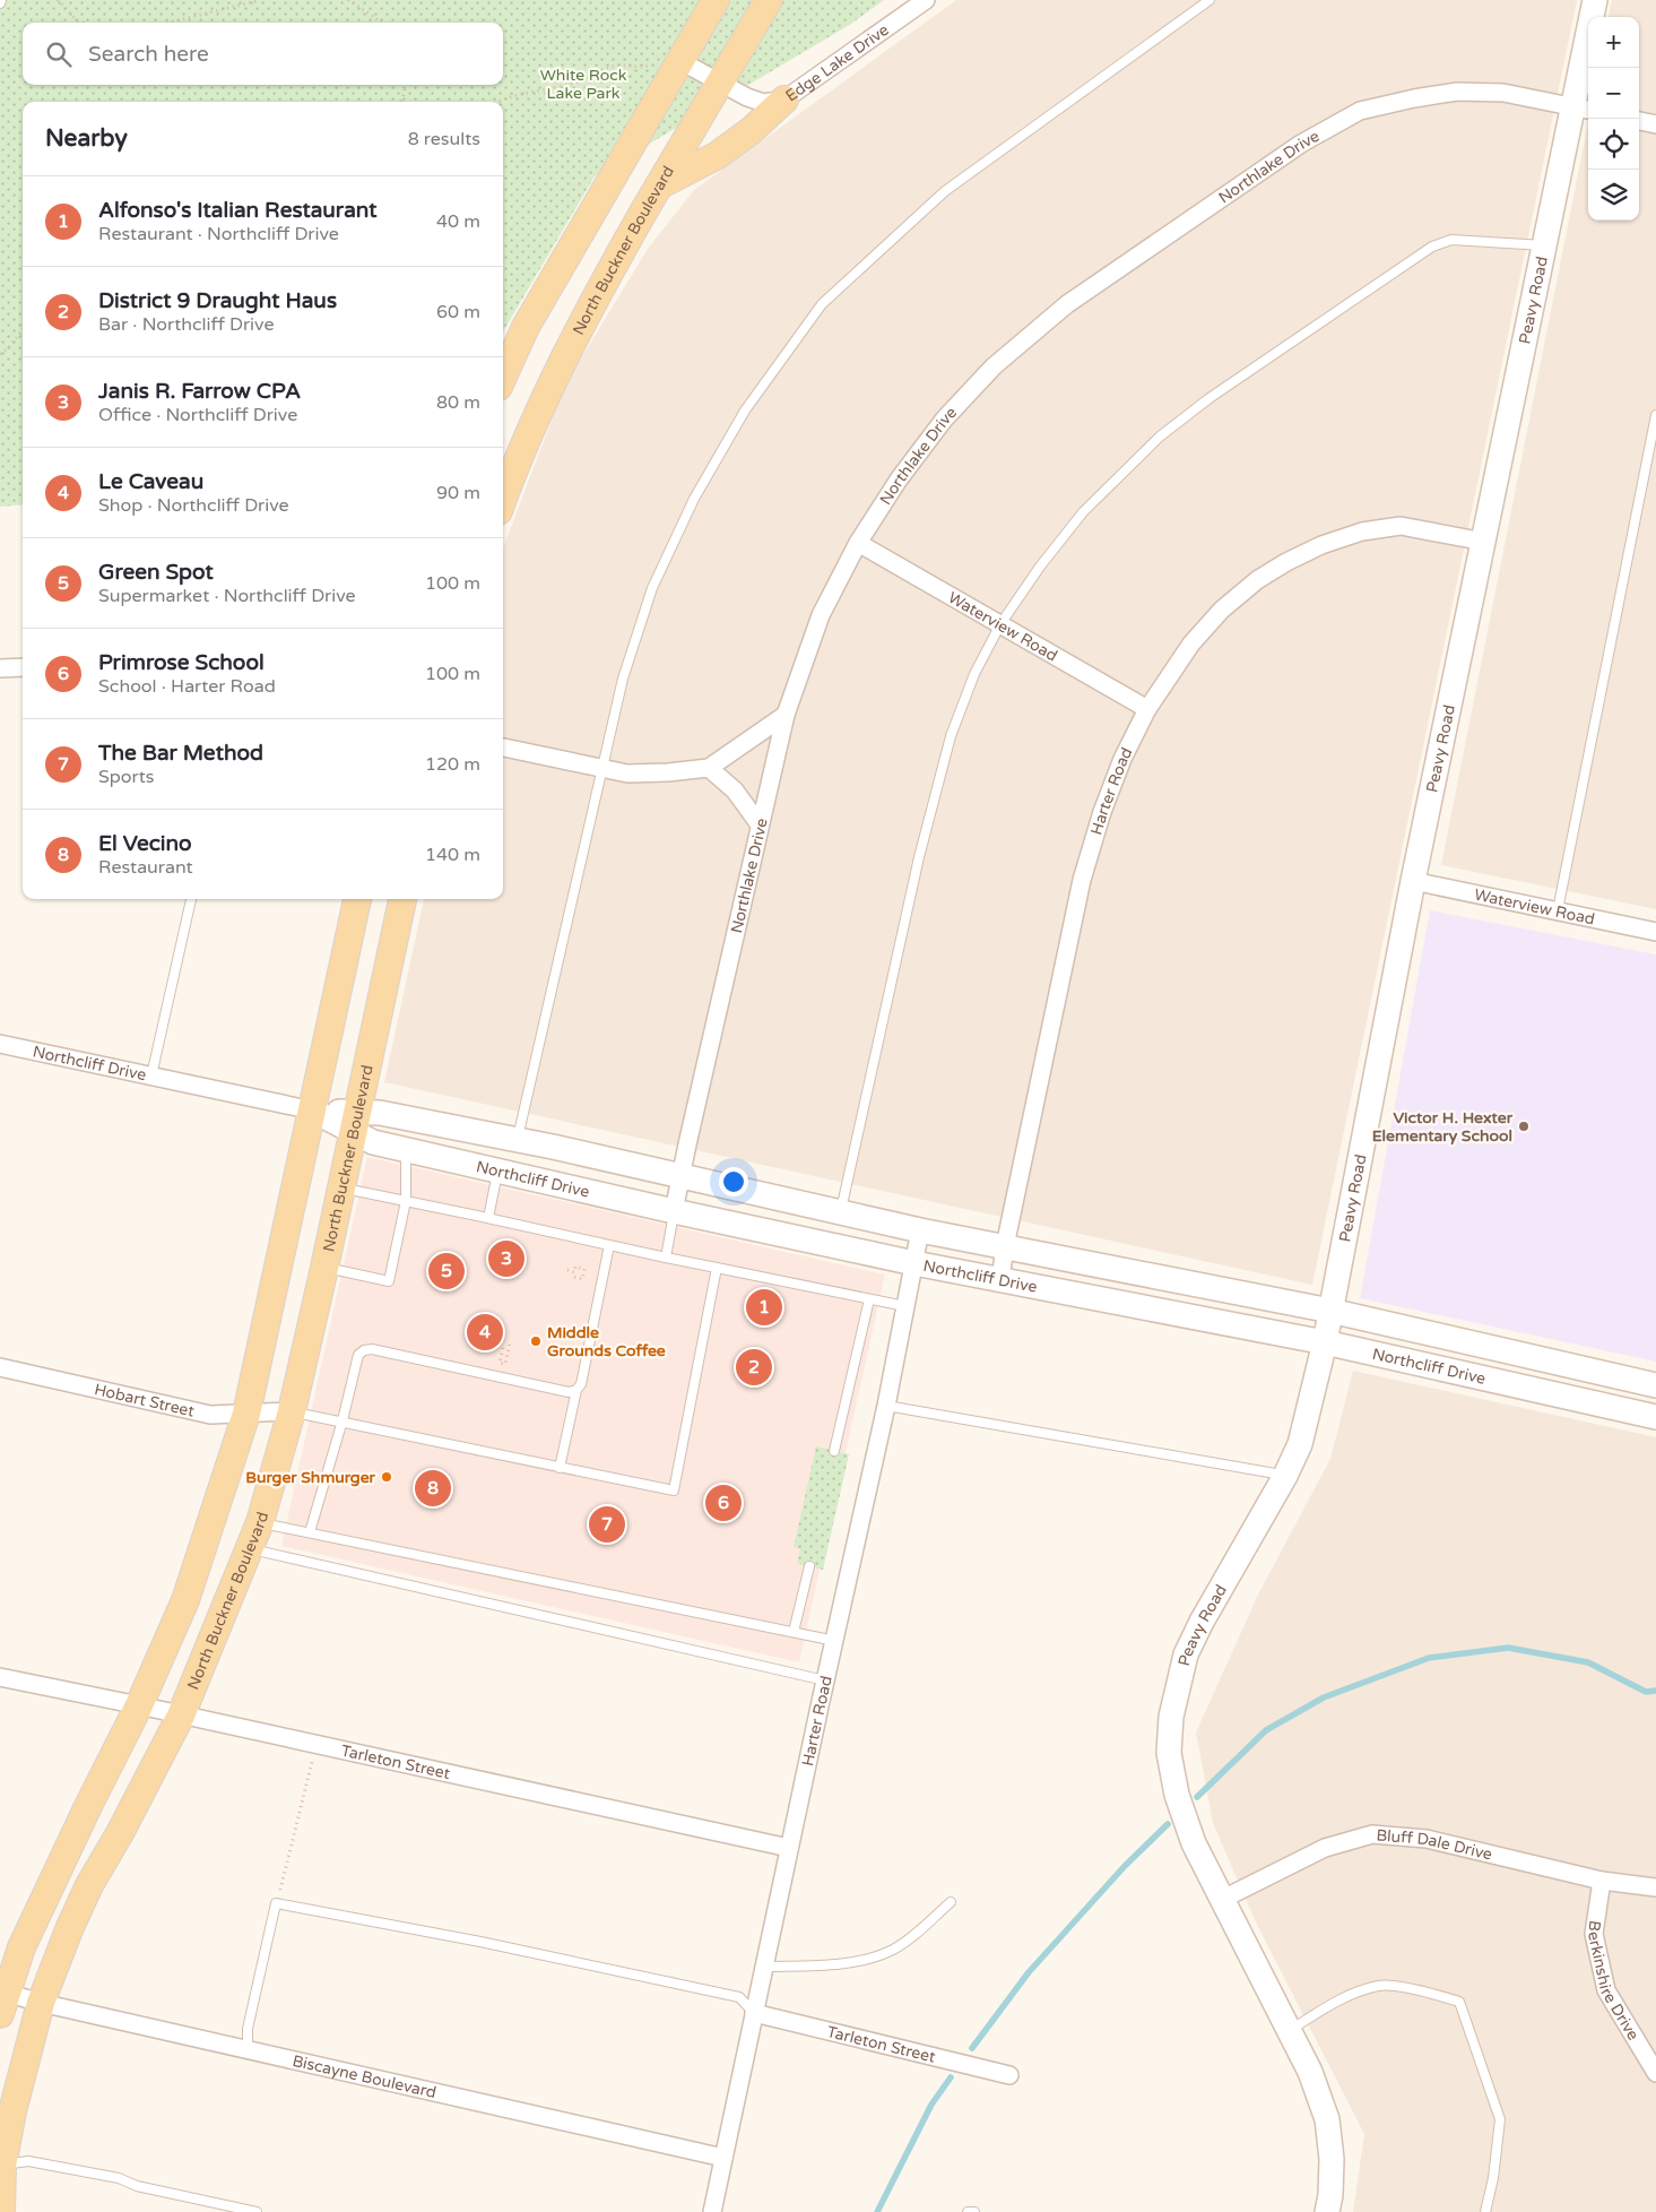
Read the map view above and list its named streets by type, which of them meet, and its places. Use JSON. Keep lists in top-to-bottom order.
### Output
{
  "streets": {
    "main road": ["North Buckner Boulevard"],
    "street": [
      "Edge Lake Drive",
      "Northlake Drive",
      "Peavy Road",
      "Waterview Road",
      "Harter Road",
      "Northcliff Drive",
      "Hobart Street",
      "Tarleton Street",
      "Bluff Dale Drive",
      "Berkinshire Drive",
      "Biscayne Boulevard"
    ]
  },
  "crossings": [
    ["Edge Lake Drive", "North Buckner Boulevard"],
    ["Northlake Drive", "Peavy Road"],
    ["Northlake Drive", "Waterview Road"],
    ["Northlake Drive", "Northcliff Drive"],
    ["North Buckner Boulevard", "Northcliff Drive"],
    ["North Buckner Boulevard", "Hobart Street"],
    ["North Buckner Boulevard", "Tarleton Street"],
    ["North Buckner Boulevard", "Biscayne Boulevard"],
    ["Peavy Road", "Waterview Road"],
    ["Peavy Road", "Harter Road"],
    ["Peavy Road", "Northcliff Drive"],
    ["Peavy Road", "Bluff Dale Drive"],
    ["Waterview Road", "Harter Road"],
    ["Harter Road", "Northcliff Drive"],
    ["Harter Road", "Tarleton Street"],
    ["Harter Road", "Biscayne Boulevard"],
    ["Bluff Dale Drive", "Berkinshire Drive"]
  ],
  "parks": ["White Rock Lake Park"],
  "places": ["Victor H. Hexter Elementary School", "Middle Grounds Coffee", "Burger Shmurger"],
  "page": {
    "map_buttons": ["+", "−"],
    "search": "Search here",
    "heading": ["Nearby", "8 results"],
    "list": [
      {
        "mark": "1",
        "name": "Alfonso's Italian Restaurant",
        "note": "Restaurant · Northcliff Drive",
        "value": "40 m"
      },
      {
        "mark": "2",
        "name": "District 9 Draught Haus",
        "note": "Bar · Northcliff Drive",
        "value": "60 m"
      },
      {
        "mark": "3",
        "name": "Janis R. Farrow CPA",
        "note": "Office · Northcliff Drive",
        "value": "80 m"
      },
      {
        "mark": "4",
        "name": "Le Caveau",
        "note": "Shop · Northcliff Drive",
        "value": "90 m"
      },
      {
        "mark": "5",
        "name": "Green Spot",
        "note": "Supermarket · Northcliff Drive",
        "value": "100 m"
      },
      {
        "mark": "6",
        "name": "Primrose School",
        "note": "School · Harter Road",
        "value": "100 m"
      },
      {
        "mark": "7",
        "name": "The Bar Method",
        "note": "Sports",
        "value": "120 m"
      },
      {
        "mark": "8",
        "name": "El Vecino",
        "note": "Restaurant",
        "value": "140 m"
      }
    ],
    "pins": [
      "3",
      "5",
      "1",
      "4",
      "2",
      "8",
      "6",
      "7"
    ]
  }
}
